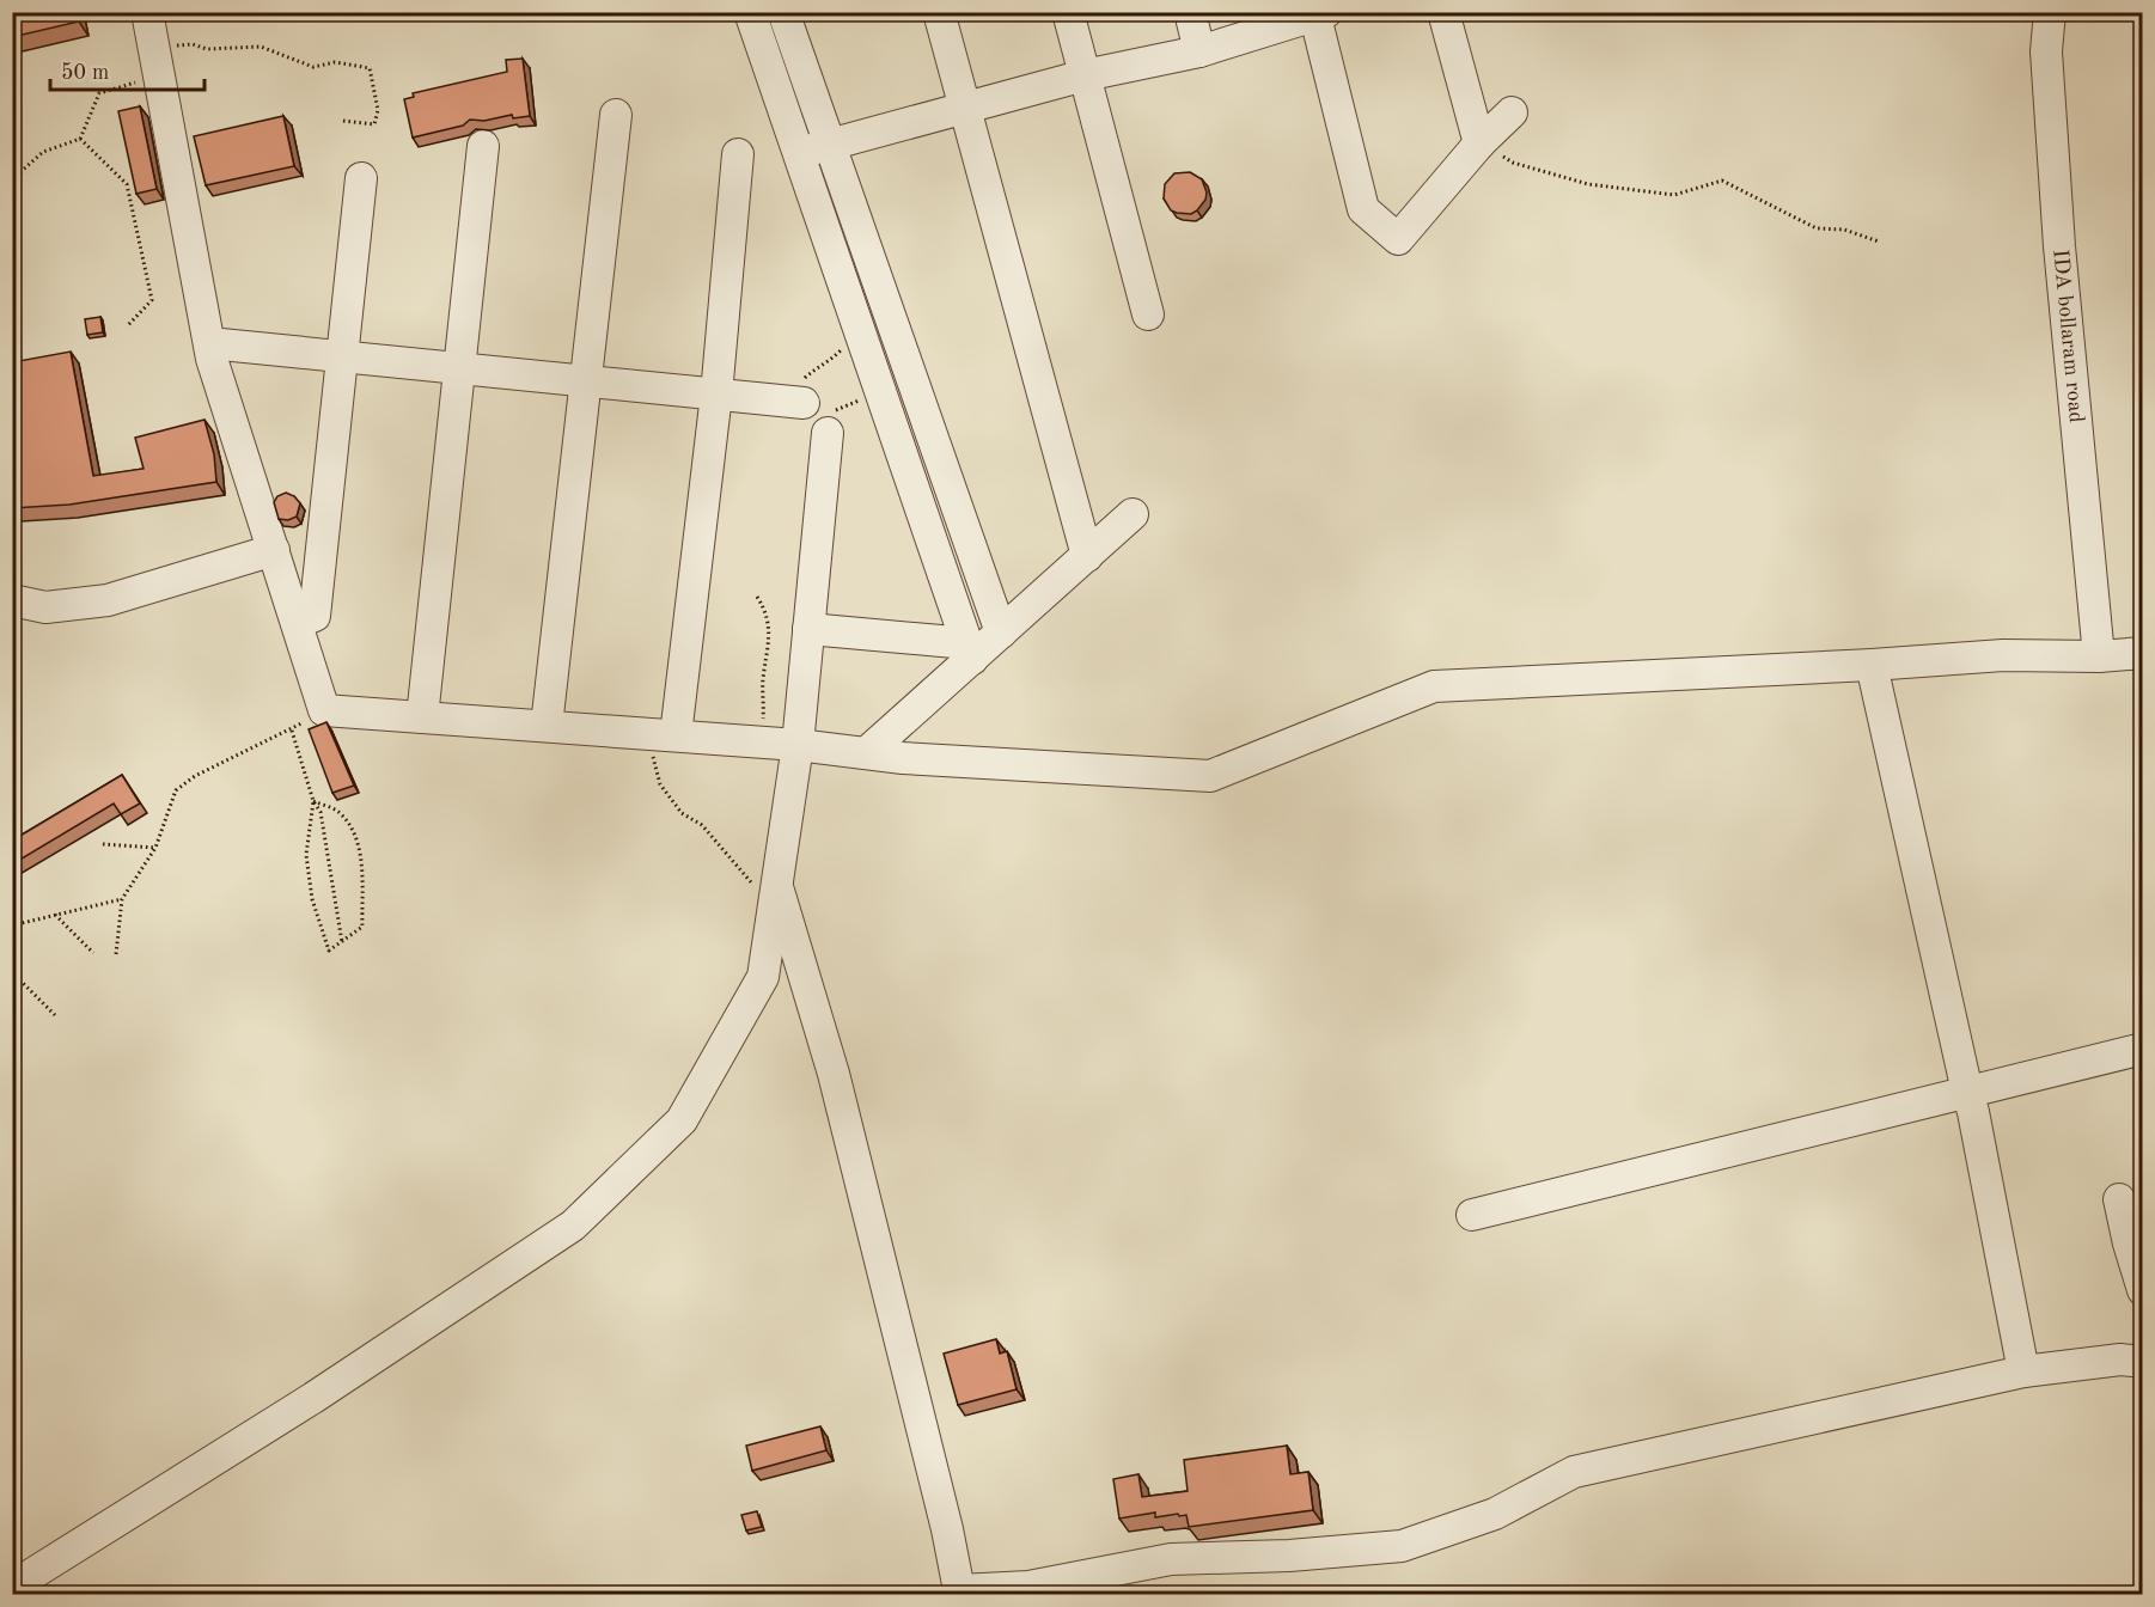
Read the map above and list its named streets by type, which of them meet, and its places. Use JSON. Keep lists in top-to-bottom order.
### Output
{
  "streets": {
    "street": ["IDA bollaram road"]
  },
  "scale_bar": "50 m"
}
